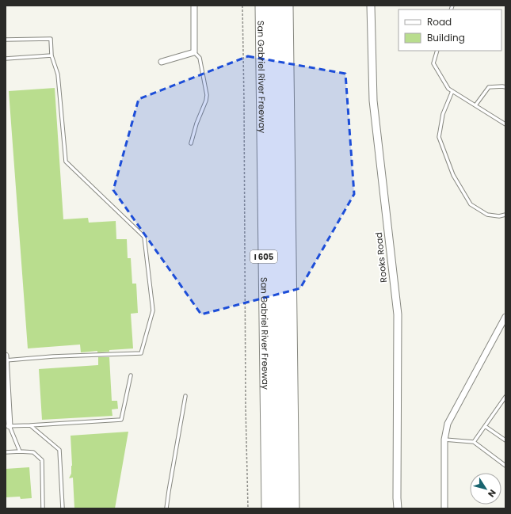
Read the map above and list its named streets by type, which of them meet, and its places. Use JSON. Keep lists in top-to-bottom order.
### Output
{
  "streets": {
    "highway": ["San Gabriel River Freeway", "I 605"],
    "street": ["Rooks Road"]
  },
  "legend": ["Road", "Building"],
  "north": "bottom right"
}
